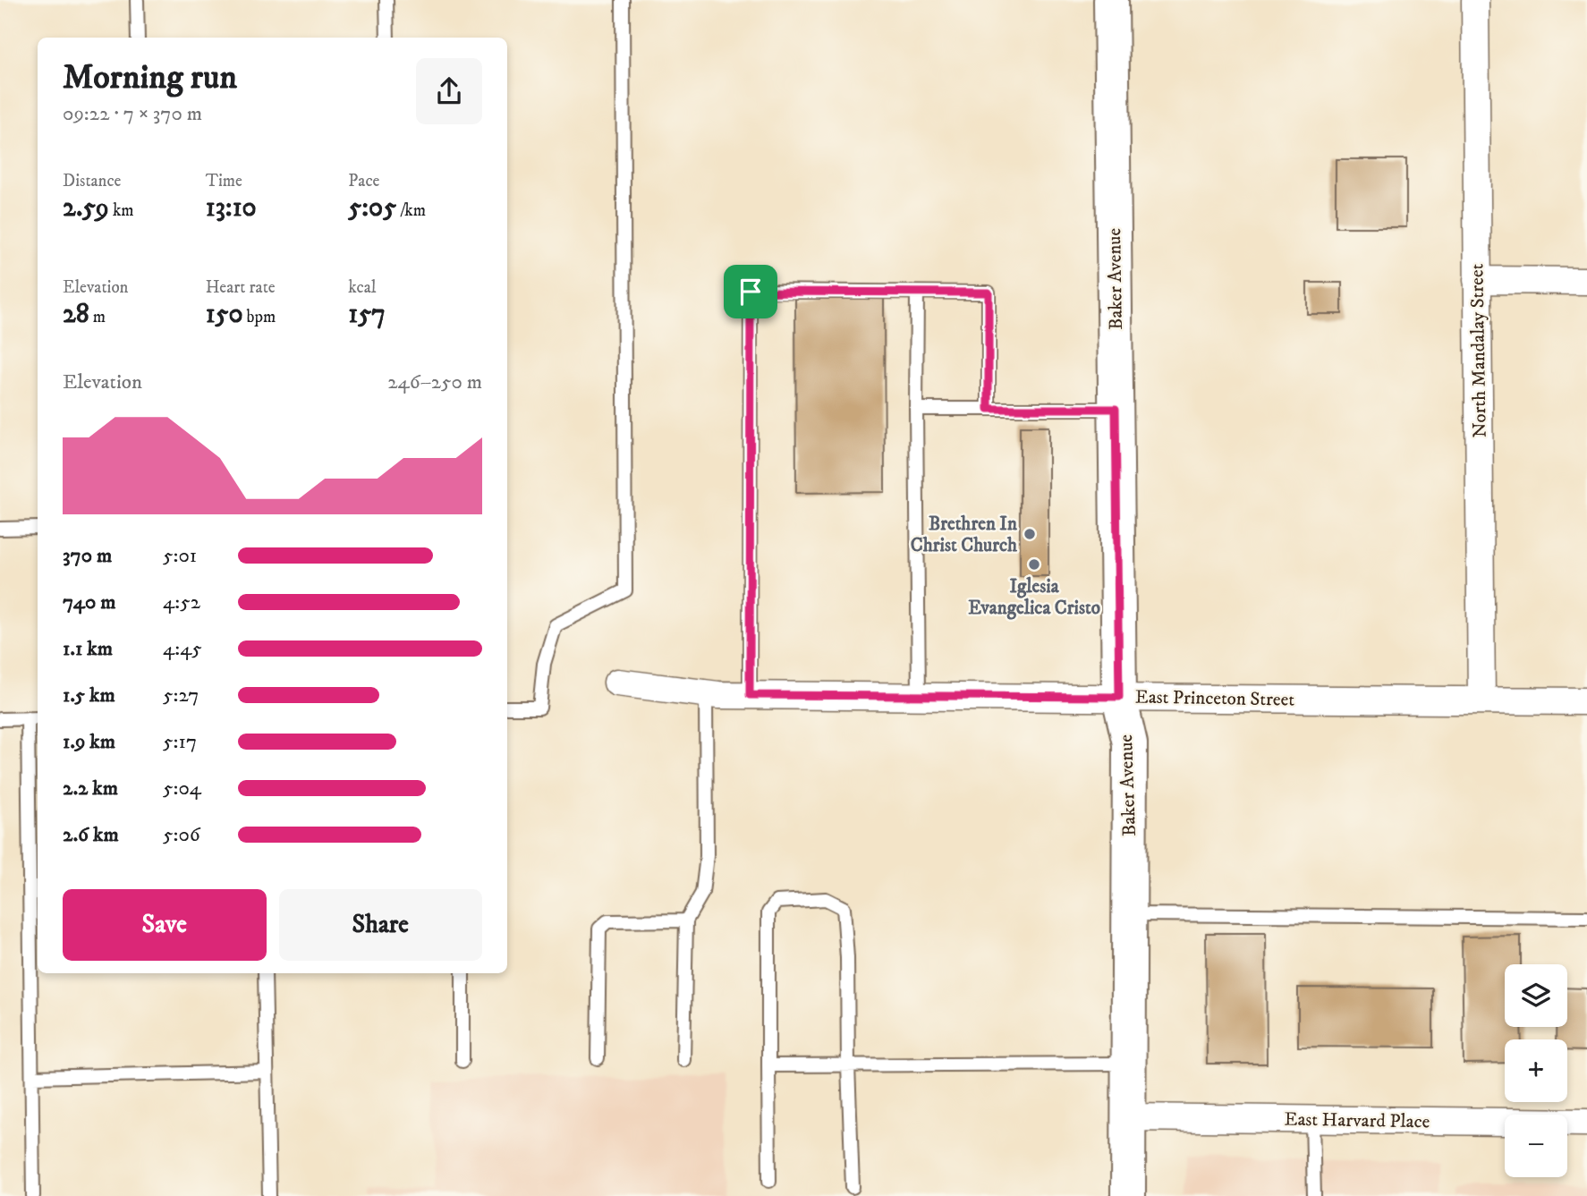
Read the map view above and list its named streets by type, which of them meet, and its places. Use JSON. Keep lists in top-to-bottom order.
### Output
{
  "streets": {
    "street": [
      "Baker Avenue",
      "North Mandalay Street",
      "East Princeton Street",
      "East Harvard Place"
    ]
  },
  "crossings": [
    ["Baker Avenue", "East Princeton Street"],
    ["Baker Avenue", "East Harvard Place"],
    ["North Mandalay Street", "East Princeton Street"]
  ],
  "places": ["Brethren In Christ Church", "Iglesia Evangelica Cristo"],
  "page": {
    "heading": ["Morning run", "09:22 · 7 × 370 m"],
    "stats": [
      ["Distance", "2.59 km"],
      ["Time", "13:10"],
      ["Pace", "5:05 /km"],
      ["Elevation", "28 m"],
      ["Heart rate", "150 bpm"],
      ["kcal", "157"]
    ],
    "chart": ["Elevation", "246–250 m"],
    "list": [
      {
        "name": "370 m",
        "note": "5:01"
      },
      {
        "name": "740 m",
        "note": "4:52"
      },
      {
        "name": "1.1 km",
        "note": "4:45"
      },
      {
        "name": "1.5 km",
        "note": "5:27"
      },
      {
        "name": "1.9 km",
        "note": "5:17"
      },
      {
        "name": "2.2 km",
        "note": "5:04"
      },
      {
        "name": "2.6 km",
        "note": "5:06"
      }
    ],
    "buttons": ["Save", "Share"],
    "map_buttons": ["+", "−"]
  }
}
